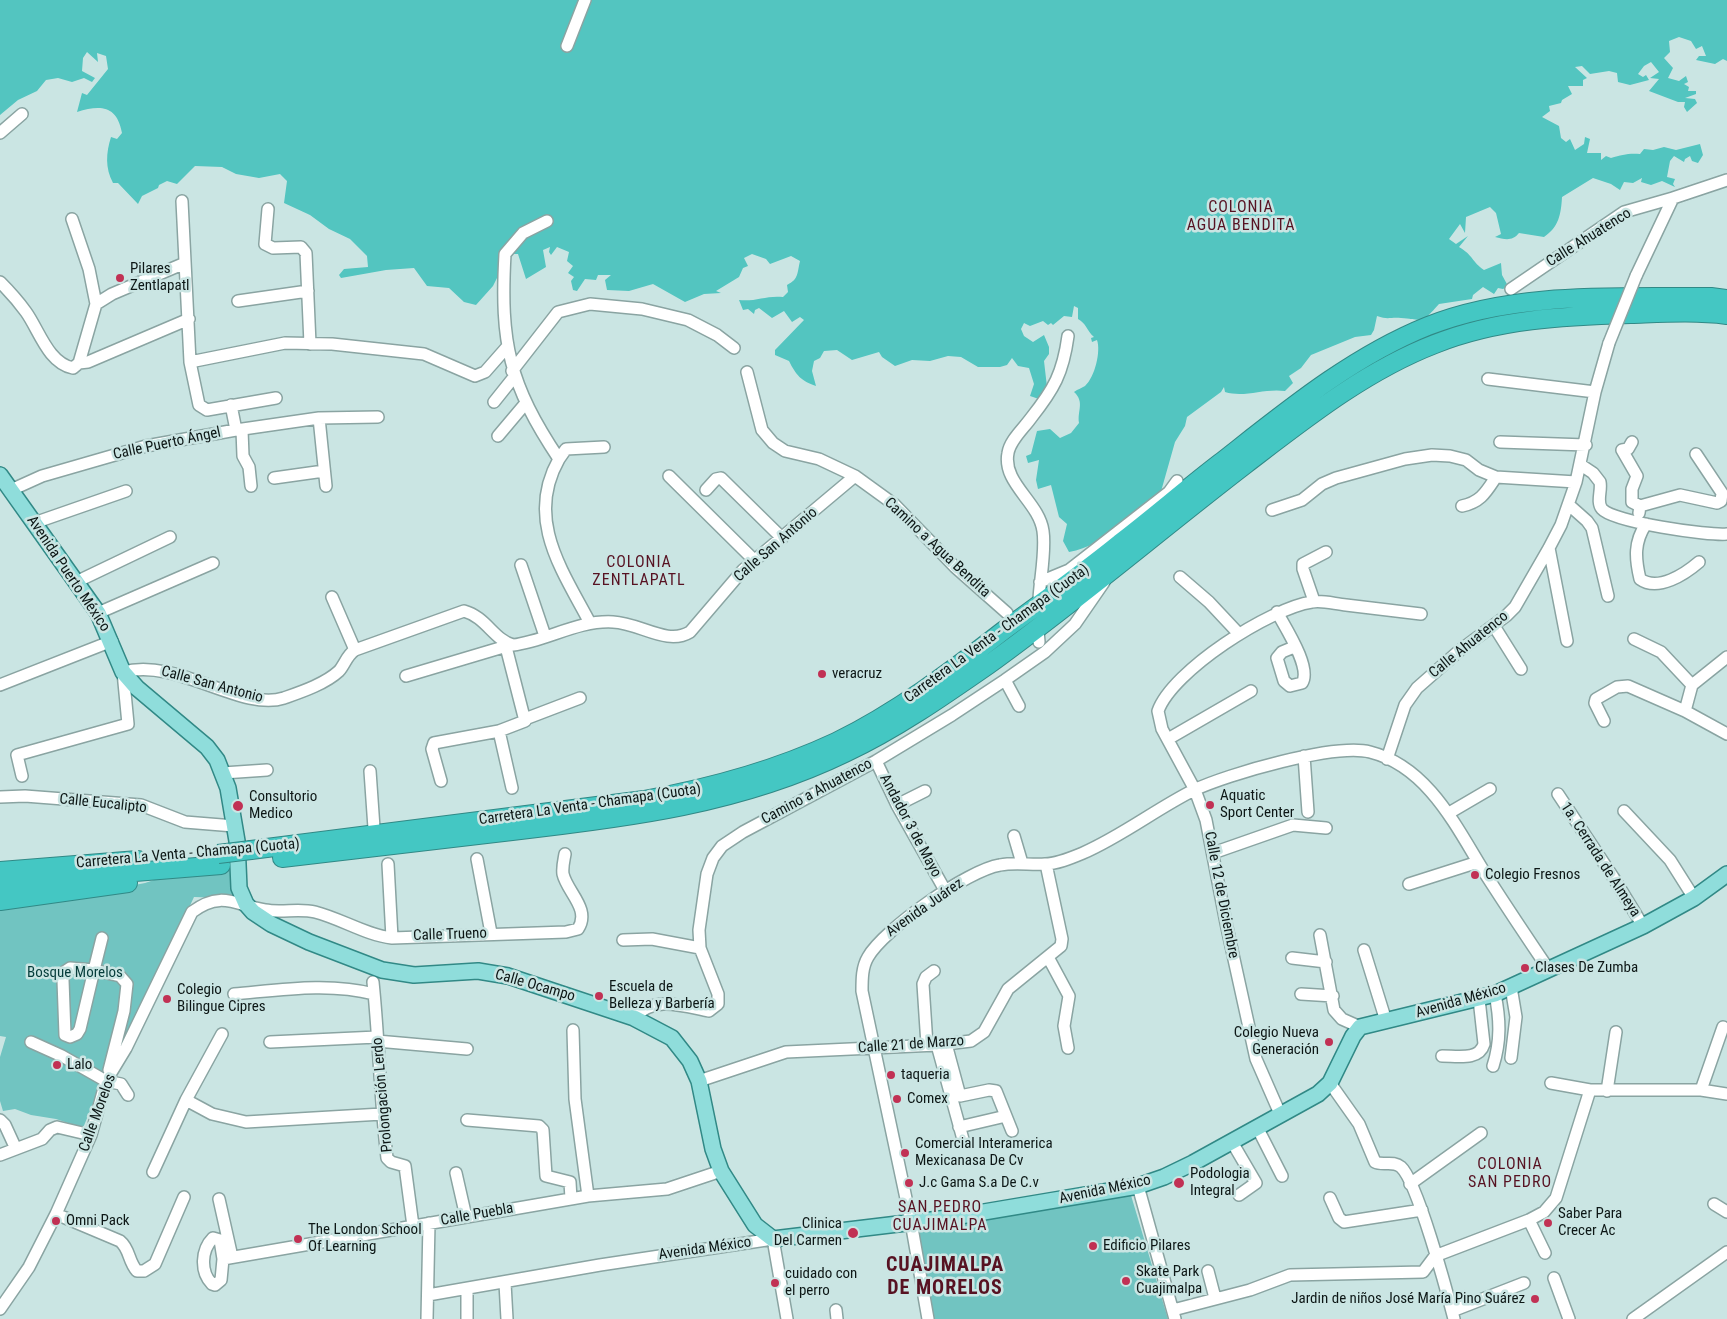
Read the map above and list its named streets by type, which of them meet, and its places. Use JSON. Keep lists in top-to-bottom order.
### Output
{
  "streets": {
    "highway": ["Carretera La Venta - Chamapa (Cuota)"],
    "main road": ["Avenida Puerto México", "Calle Ocampo", "Avenida México"],
    "street": [
      "Calle Ahuatenco",
      "Calle Puerto Ángel",
      "Calle San Antonio",
      "Camino a Agua Bendita",
      "Camino a Ahuatenco",
      "Calle Eucalipto",
      "Andador 3 de Mayo",
      "1a. Cerrada de Almeya",
      "Calle 12 de Diciembre",
      "Avenida Juárez",
      "Calle Trueno",
      "Calle 21 de Marzo",
      "Prolongación Lerdo",
      "Calle Morelos",
      "Calle Puebla"
    ]
  },
  "crossings": [
    ["Calle Ahuatenco", "Avenida Juárez"],
    ["Calle Puerto Ángel", "Avenida Puerto México"],
    ["Calle San Antonio", "Camino a Agua Bendita"],
    ["Calle San Antonio", "Avenida Puerto México"],
    ["Avenida Puerto México", "Calle Eucalipto"],
    ["Avenida Puerto México", "Calle Trueno"],
    ["Avenida Puerto México", "Calle Ocampo"],
    ["Avenida Puerto México", "Calle Morelos"],
    ["Carretera La Venta - Chamapa (Cuota)", "Camino a Ahuatenco"],
    ["Camino a Ahuatenco", "Andador 3 de Mayo"],
    ["Camino a Ahuatenco", "Calle Ocampo"],
    ["Andador 3 de Mayo", "Avenida Juárez"],
    ["1a. Cerrada de Almeya", "Avenida México"],
    ["Calle 12 de Diciembre", "Avenida Juárez"],
    ["Calle 12 de Diciembre", "Avenida México"],
    ["Avenida Juárez", "Avenida México"],
    ["Avenida Juárez", "Calle 21 de Marzo"],
    ["Calle Trueno", "Calle Ocampo"],
    ["Calle Trueno", "Calle Morelos"],
    ["Calle Ocampo", "Avenida México"],
    ["Calle Ocampo", "Calle 21 de Marzo"],
    ["Calle Ocampo", "Calle Morelos"],
    ["Calle Ocampo", "Calle Puebla"],
    ["Prolongación Lerdo", "Calle Puebla"]
  ],
  "districts": [
    "COLONIA AGUA BENDITA",
    "COLONIA ZENTLAPATL",
    "COLONIA SAN PEDRO",
    "SAN PEDRO CUAJIMALPA",
    "CUAJIMALPA DE MORELOS"
  ],
  "parks": ["Bosque Morelos"],
  "places": [
    "Pilares Zentlapatl",
    "veracruz",
    "Aquatic Sport Center",
    "Consultorio Medico",
    "Colegio Fresnos",
    "Clases De Zumba",
    "Escuela de Belleza y Barbería",
    "Colegio Bilingue Cipres",
    "Colegio Nueva Generación",
    "Lalo",
    "taqueria",
    "Comex",
    "Comercial Interamerica Mexicanasa De Cv",
    "J.c Gama S.a De C.v",
    "Podologia Integral",
    "Omni Pack",
    "Saber Para Crecer Ac",
    "Clinica Del Carmen",
    "The London School Of Learning",
    "Edificio Pilares",
    "Skate Park Cuajimalpa",
    "cuidado con el perro",
    "Jardin de niños José María Pino Suárez"
  ]
}
